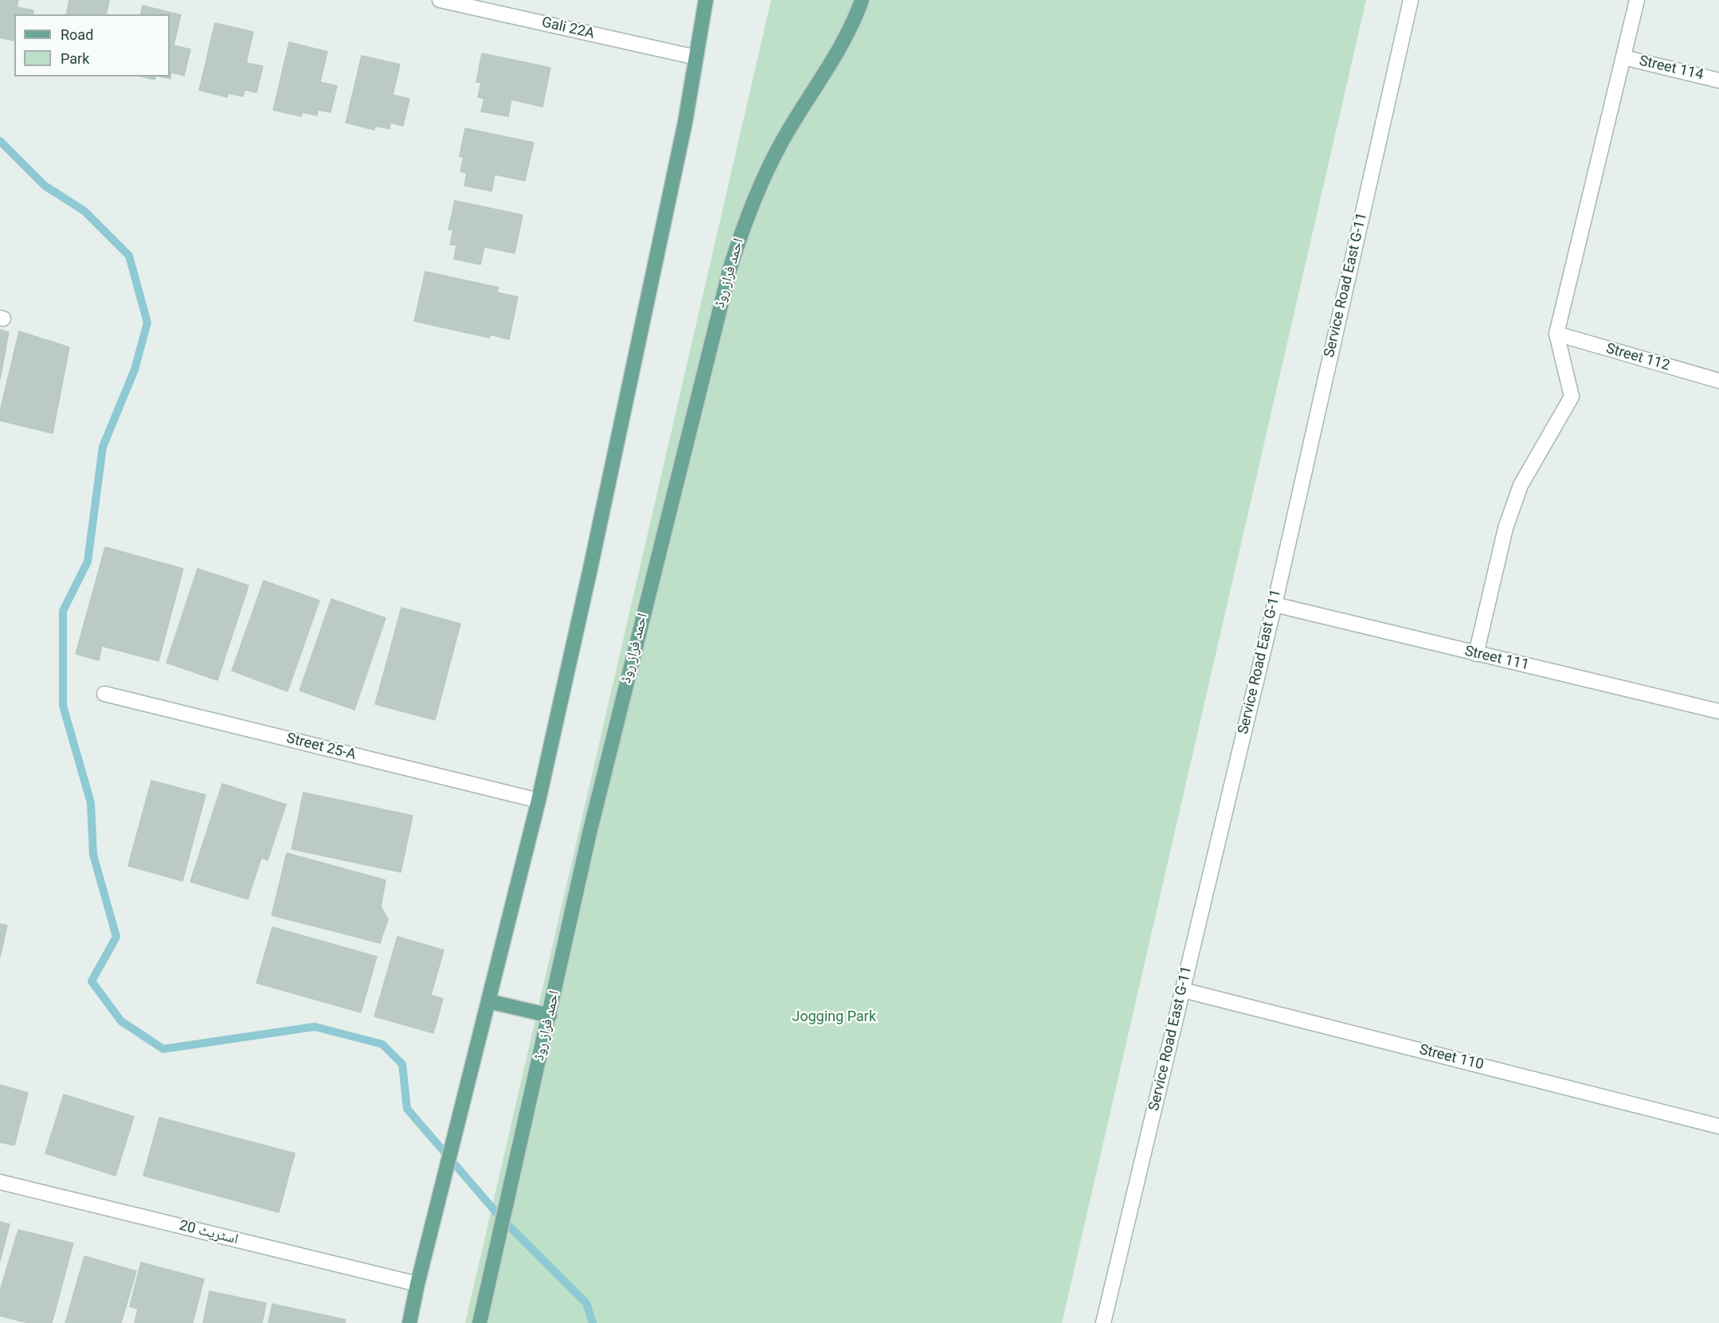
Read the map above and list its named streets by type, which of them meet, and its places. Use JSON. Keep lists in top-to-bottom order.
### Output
{
  "streets": {
    "main road": ["احمد فراز روڈ"],
    "street": [
      "Gali 22A",
      "Street 114",
      "Service Road East G-11",
      "Street 112",
      "Street 111",
      "Street 25-A",
      "Street 110",
      "اسٹریٹ 20"
    ]
  },
  "crossings": [
    ["Service Road East G-11", "Street 111"],
    ["Service Road East G-11", "Street 110"]
  ],
  "parks": ["Jogging Park"],
  "legend": ["Road", "Park"]
}
